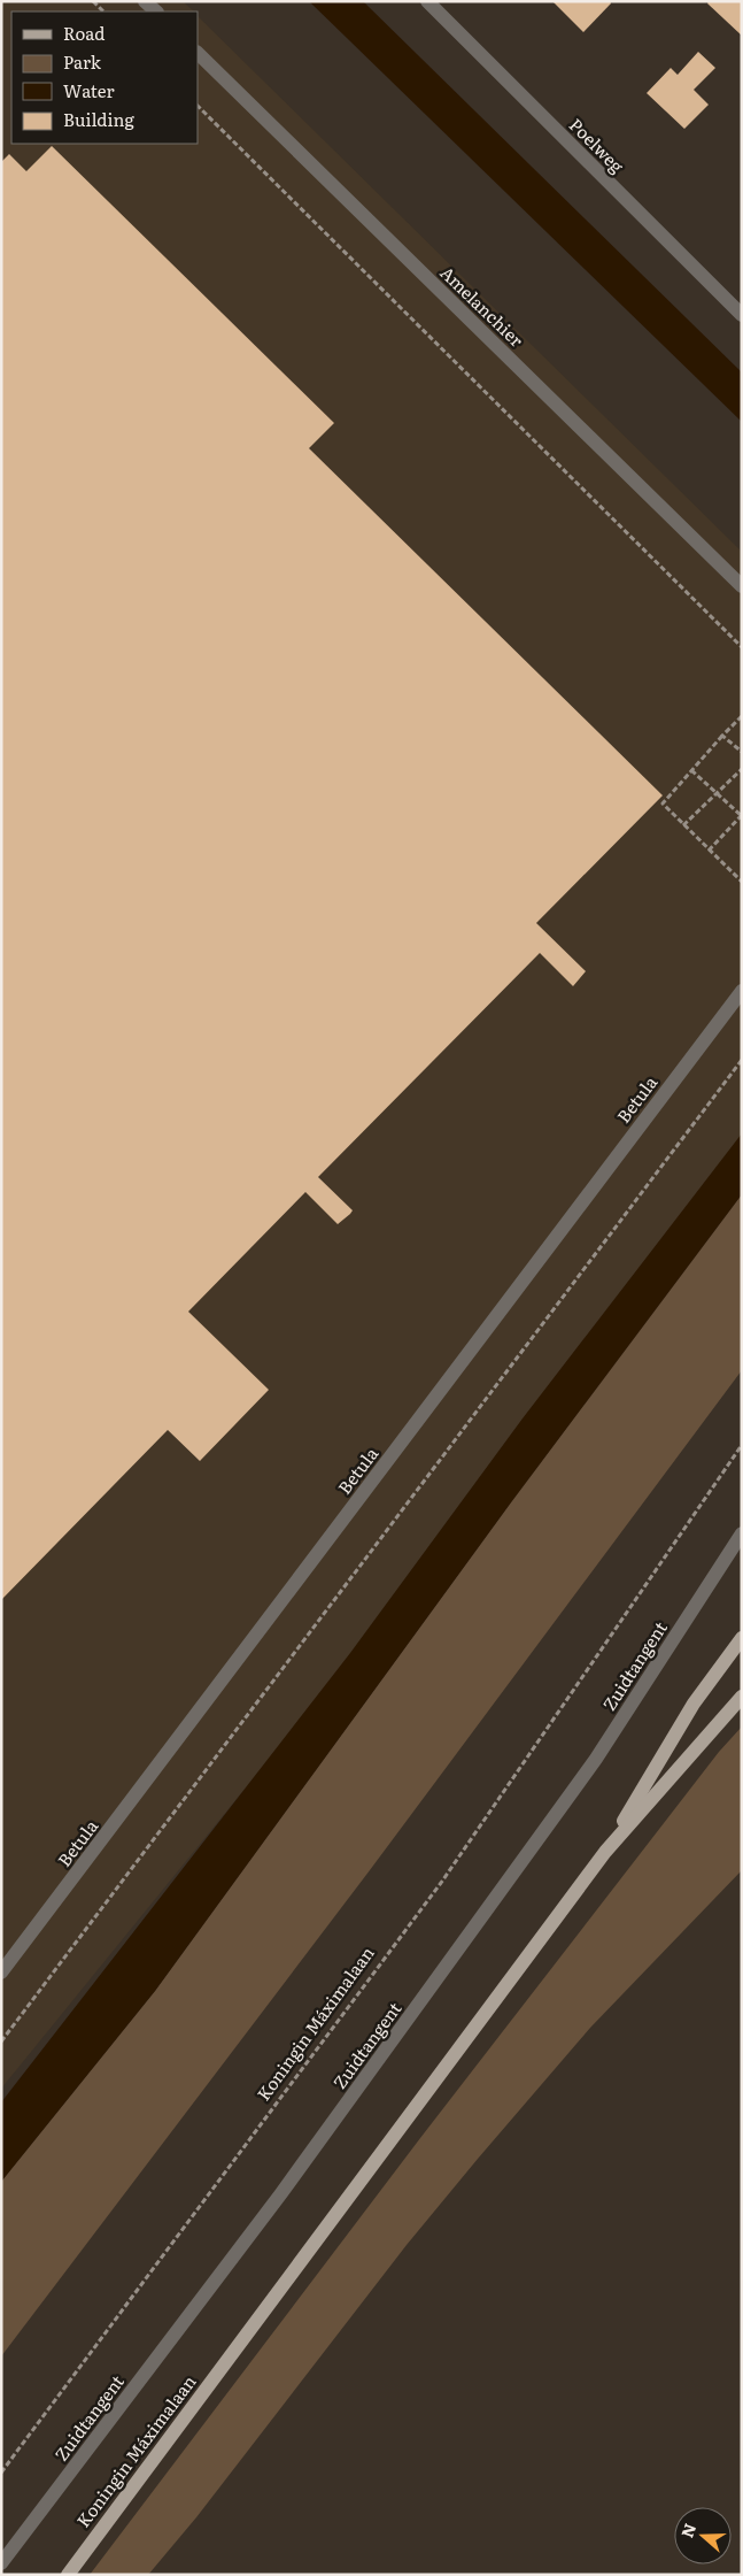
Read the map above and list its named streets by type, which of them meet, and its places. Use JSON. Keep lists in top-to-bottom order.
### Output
{
  "streets": {
    "main road": ["Koningin Máximalaan"],
    "street": [
      "Poelweg",
      "Amelanchier",
      "Betula",
      "Zuidtangent"
    ]
  },
  "legend": [
    "Road",
    "Park",
    "Water",
    "Building"
  ],
  "north": "left"
}
